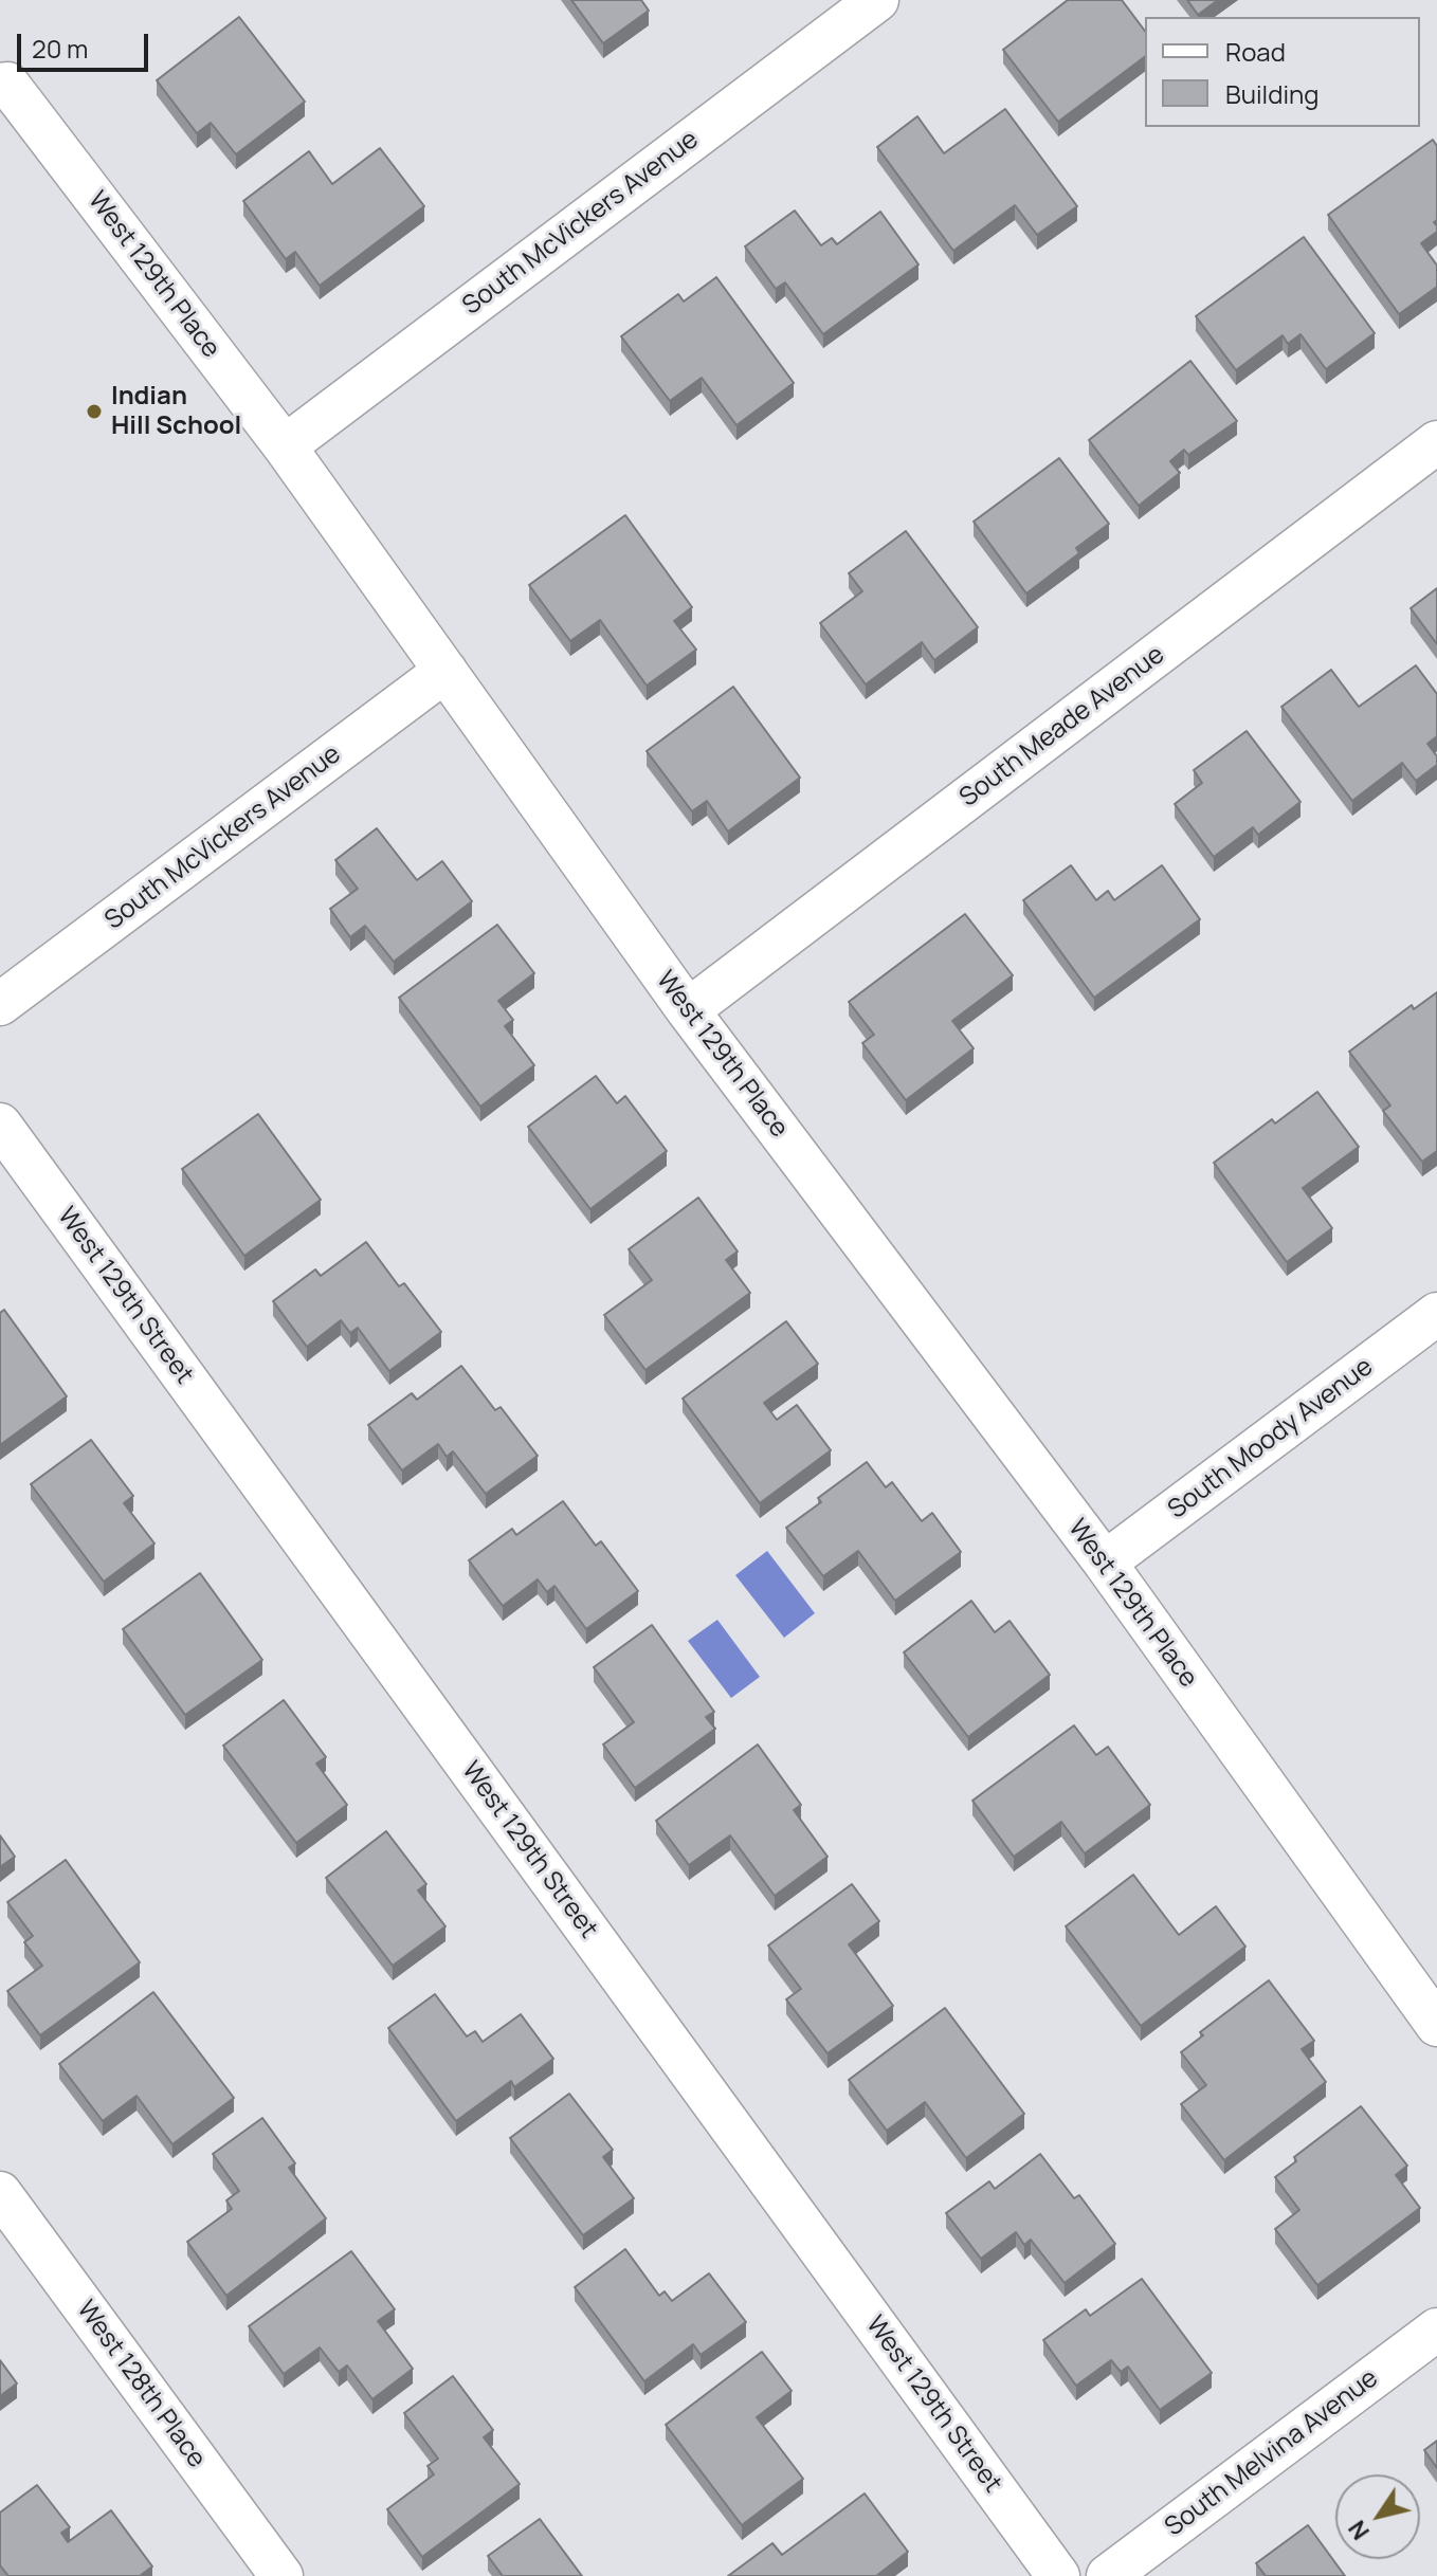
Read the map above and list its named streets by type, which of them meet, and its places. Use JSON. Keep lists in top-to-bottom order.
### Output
{
  "streets": {
    "street": [
      "South McVickers Avenue",
      "West 129th Place",
      "South Meade Avenue",
      "West 129th Street",
      "South Moody Avenue",
      "West 128th Place",
      "South Melvina Avenue"
    ]
  },
  "crossings": [
    ["South McVickers Avenue", "West 129th Place"],
    ["West 129th Place", "South Meade Avenue"],
    ["West 129th Place", "South Moody Avenue"]
  ],
  "places": ["Indian Hill School"],
  "legend": ["Road", "Building"],
  "scale_bar": "20 m",
  "north": "bottom left"
}
